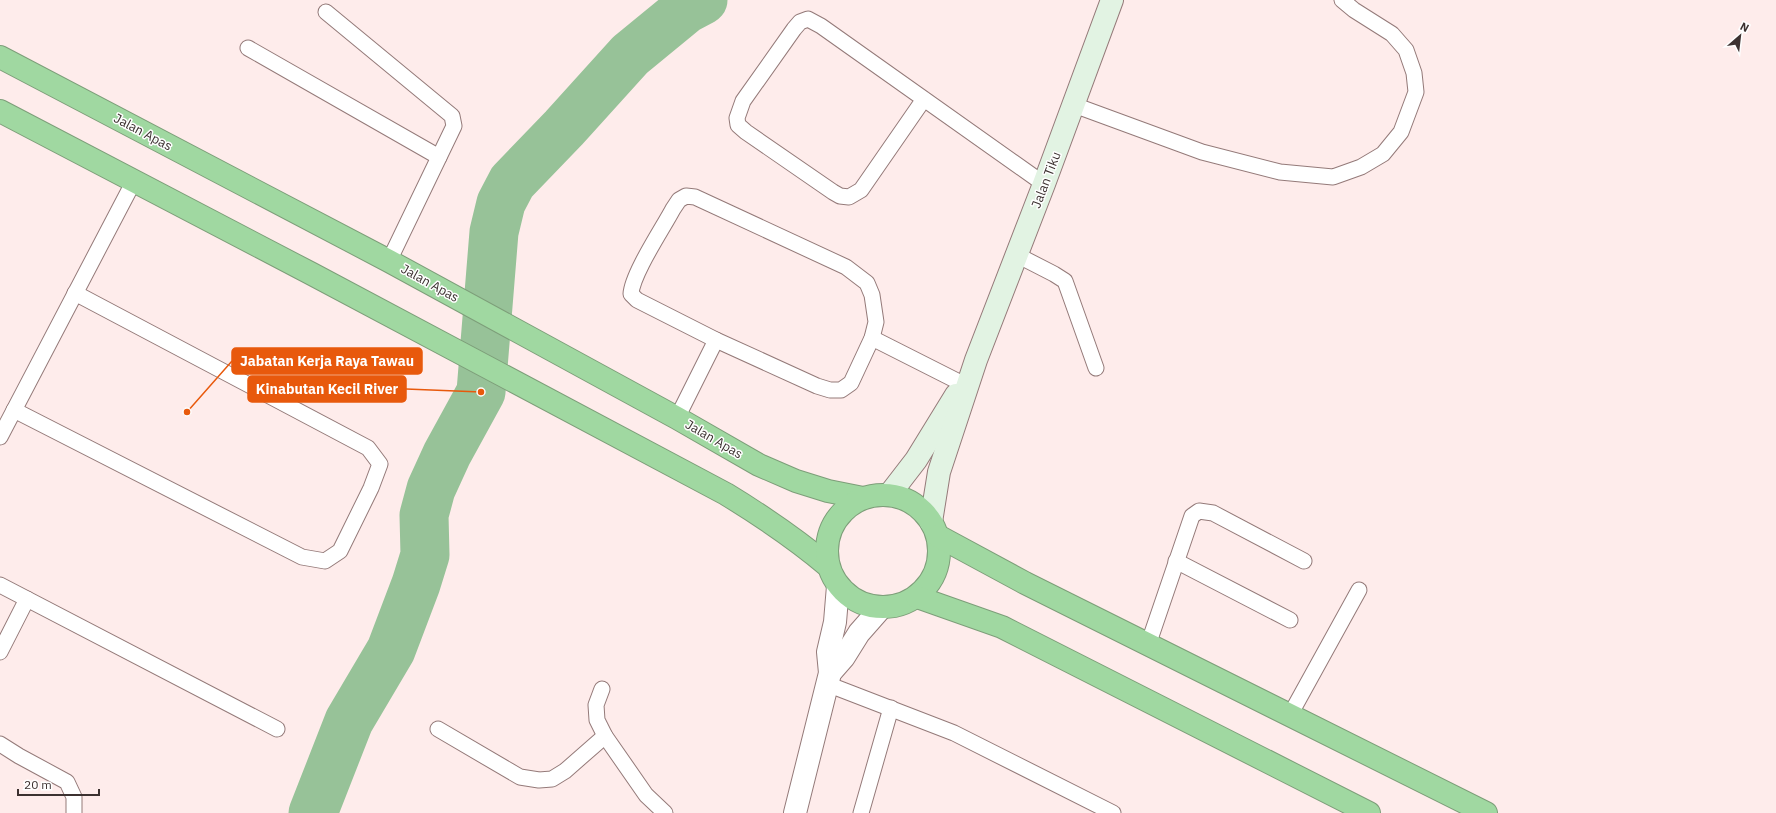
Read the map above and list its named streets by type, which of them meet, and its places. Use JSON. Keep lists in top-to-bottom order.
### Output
{
  "streets": {
    "highway": ["Jalan Apas"],
    "main road": ["Jalan Tiku"]
  },
  "crossings": [
    ["Jalan Apas", "Jalan Tiku"]
  ],
  "places": ["Kinabutan Kecil River", "Jabatan Kerja Raya Tawau"],
  "scale_bar": "20 m",
  "north": "top right"
}
